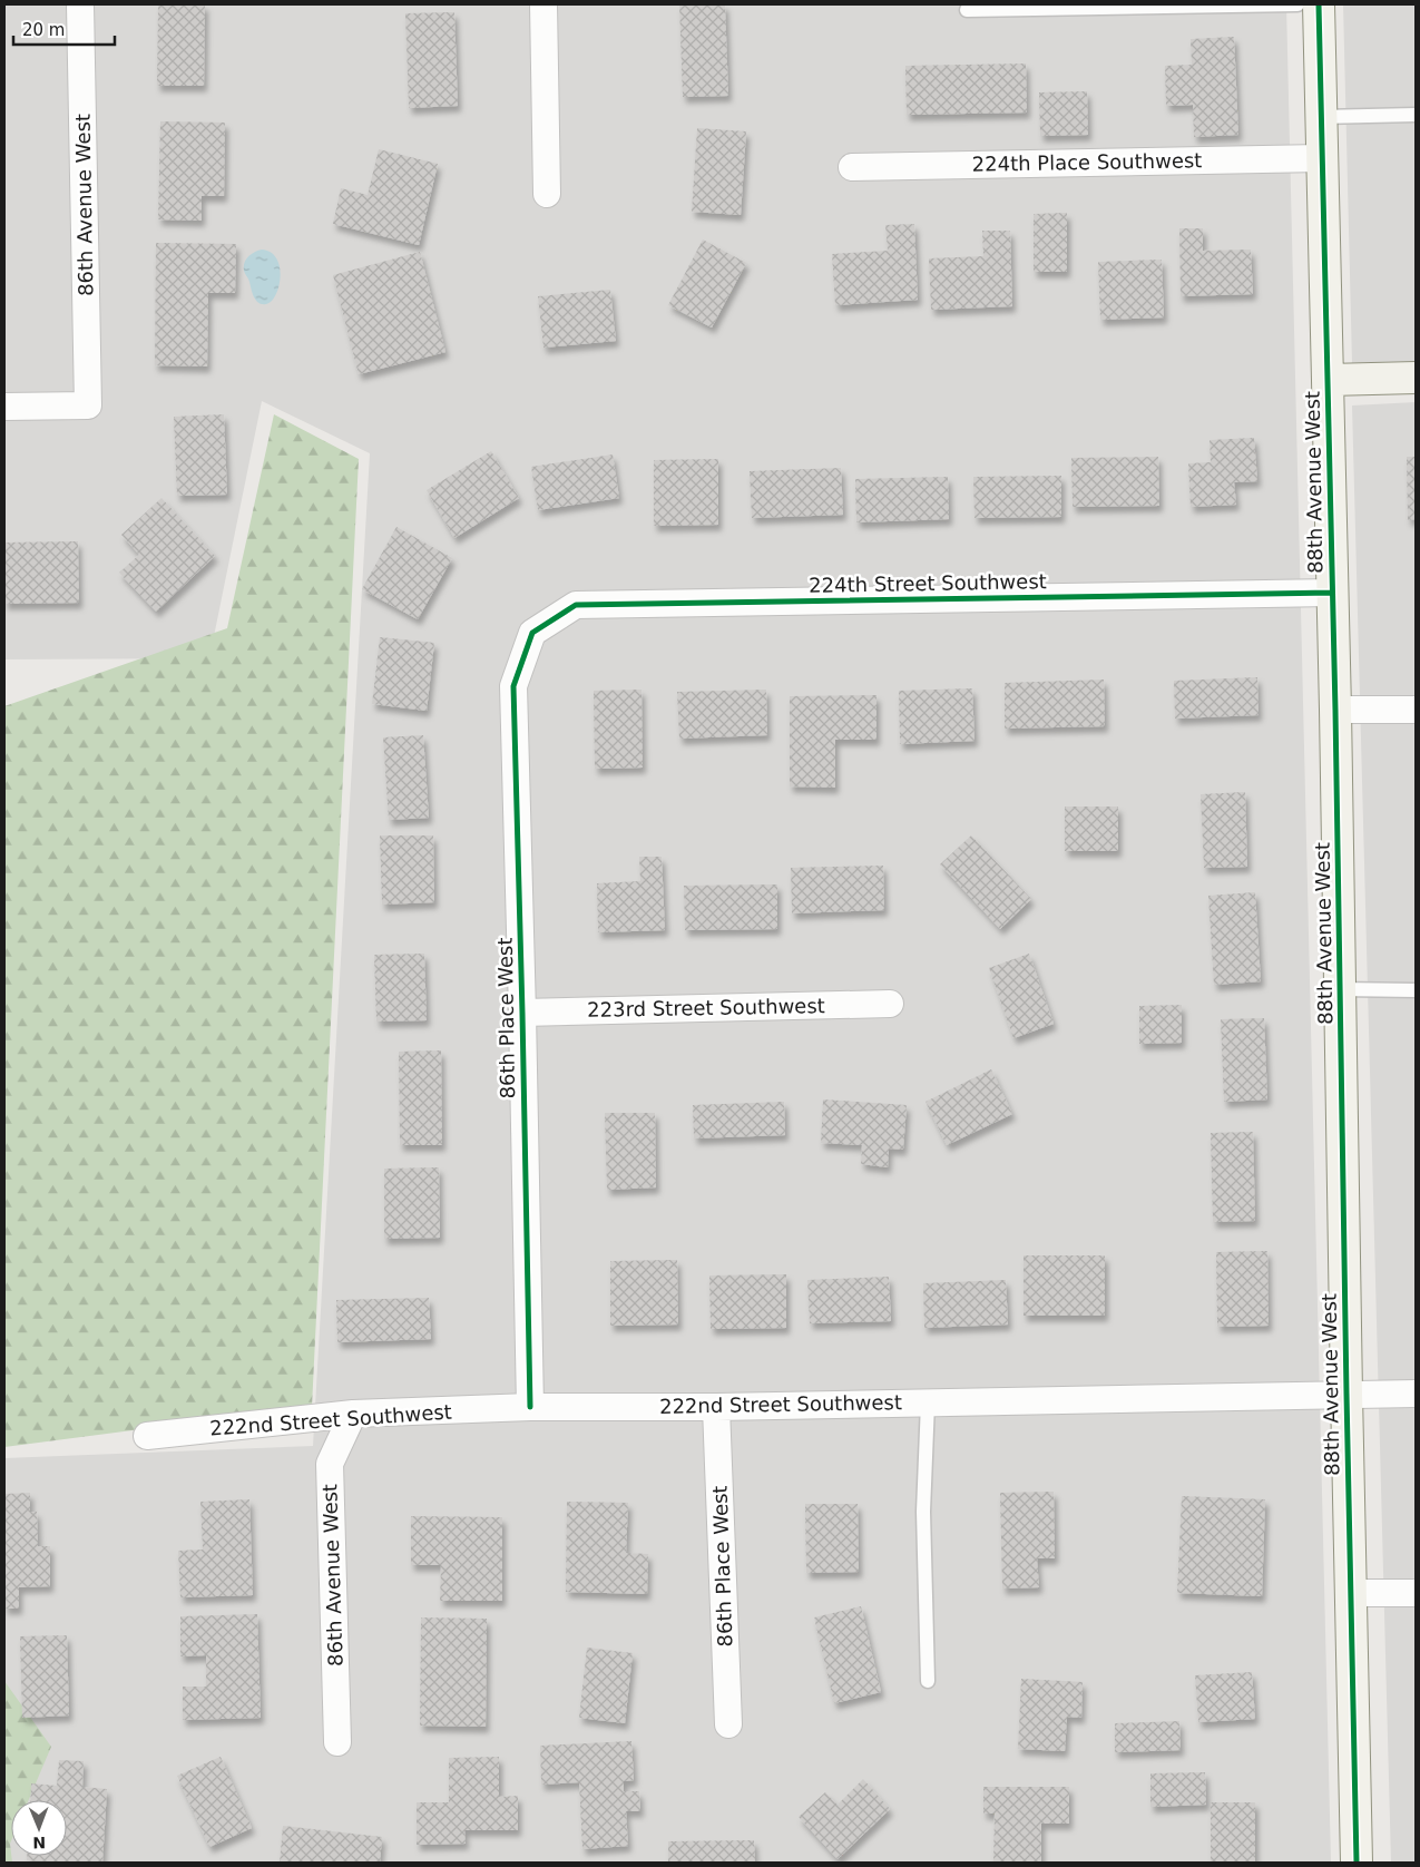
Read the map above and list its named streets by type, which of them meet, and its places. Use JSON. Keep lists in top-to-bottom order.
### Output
{
  "streets": {
    "street": [
      "224th Place Southwest",
      "86th Avenue West",
      "88th Avenue West",
      "224th Street Southwest",
      "223rd Street Southwest",
      "86th Place West",
      "222nd Street Southwest"
    ]
  },
  "crossings": [
    ["224th Place Southwest", "88th Avenue West"],
    ["86th Avenue West", "222nd Street Southwest"],
    ["88th Avenue West", "224th Street Southwest"],
    ["88th Avenue West", "222nd Street Southwest"],
    ["224th Street Southwest", "86th Place West"],
    ["223rd Street Southwest", "86th Place West"],
    ["86th Place West", "222nd Street Southwest"]
  ],
  "scale_bar": "20 m",
  "north": "bottom"
}
